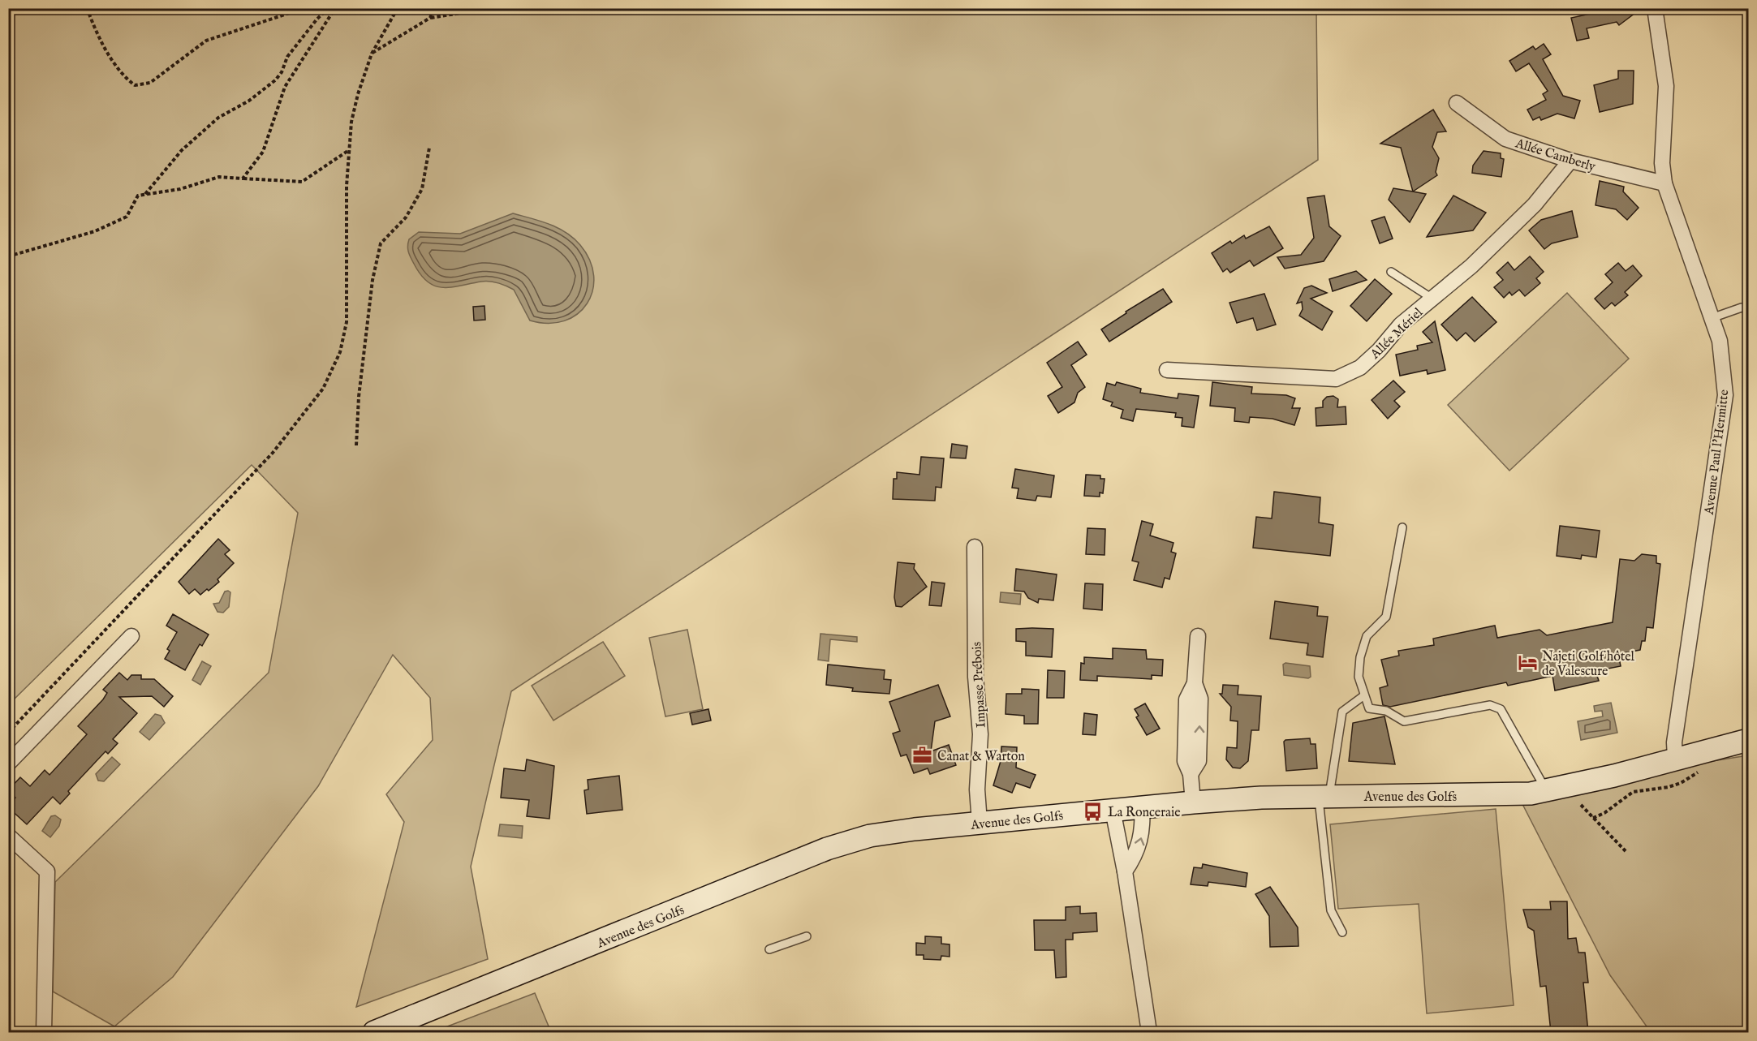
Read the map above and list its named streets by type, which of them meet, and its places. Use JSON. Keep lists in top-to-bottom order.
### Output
{
  "streets": {
    "main road": ["Avenue des Golfs"],
    "street": [
      "Allée Camberly",
      "Allée Mériel",
      "Avenue Paul l'Hermitte",
      "Impasse Prébois"
    ]
  },
  "crossings": [
    ["Allée Camberly", "Allée Mériel"],
    ["Allée Camberly", "Avenue Paul l'Hermitte"],
    ["Avenue Paul l'Hermitte", "Avenue des Golfs"],
    ["Impasse Prébois", "Avenue des Golfs"]
  ],
  "places": {
    "hotel": ["Najeti Golf hôtel de Valescure"],
    "office": ["Canat & Warton"],
    "bus stop": ["La Ronceraie"]
  }
}
